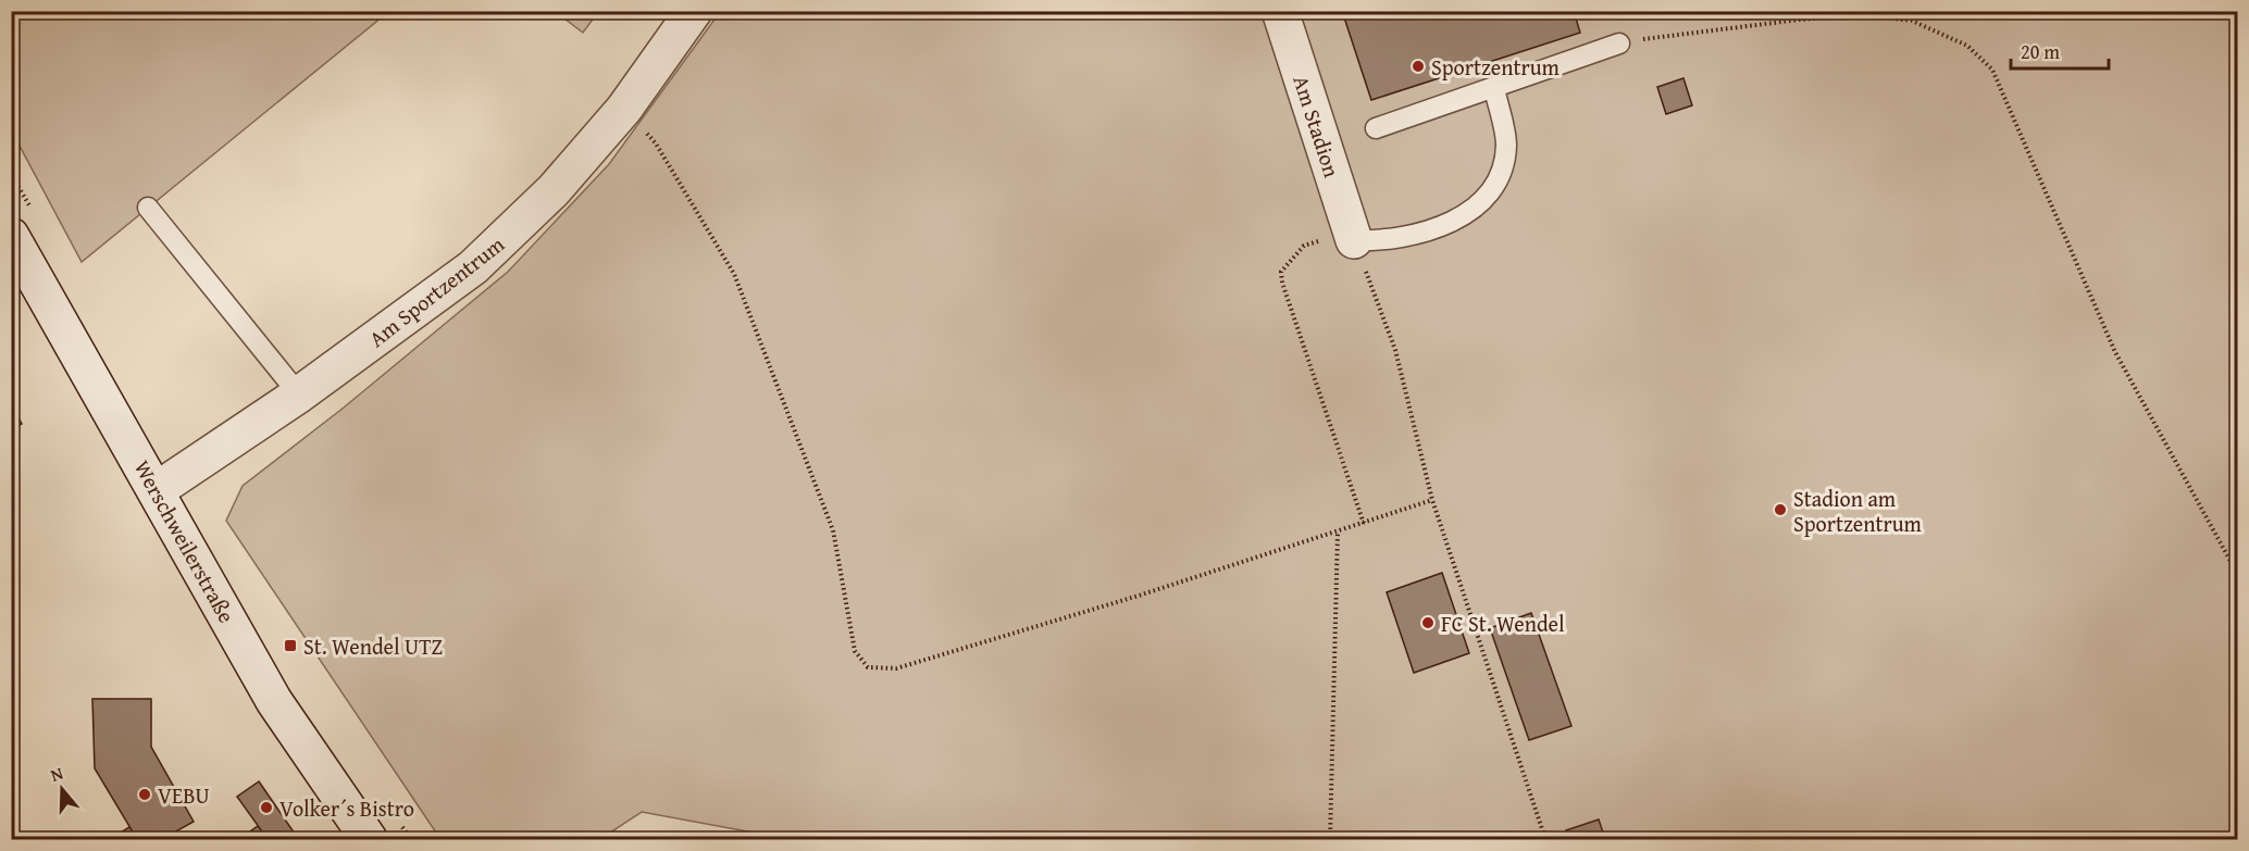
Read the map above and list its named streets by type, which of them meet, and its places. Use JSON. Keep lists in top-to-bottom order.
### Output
{
  "streets": {
    "street": ["Am Stadion", "Am Sportzentrum", "Werschweilerstraße"]
  },
  "crossings": [
    ["Am Sportzentrum", "Werschweilerstraße"]
  ],
  "places": {
    "other": [
      "Sportzentrum",
      "Stadion am Sportzentrum",
      "FC St. Wendel",
      "VEBU",
      "Volker´s Bistro"
    ],
    "transit": ["St. Wendel UTZ"]
  },
  "scale_bar": "20 m",
  "north": "top"
}
